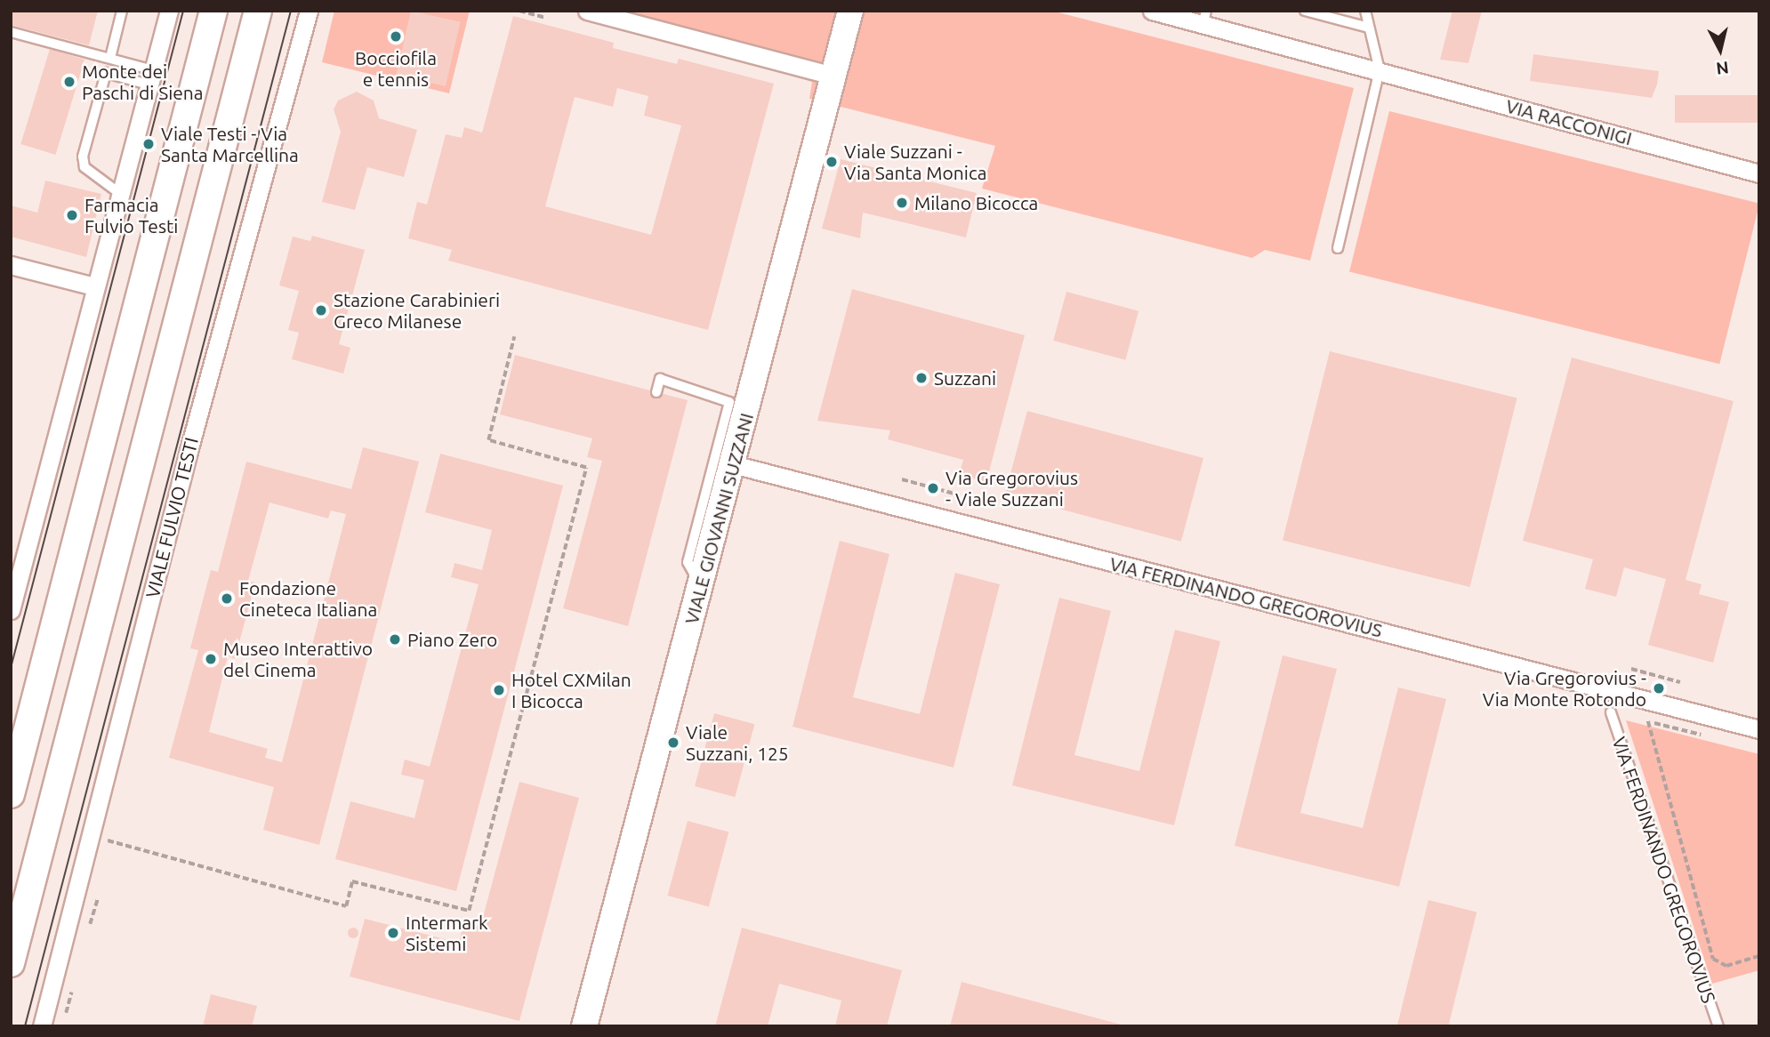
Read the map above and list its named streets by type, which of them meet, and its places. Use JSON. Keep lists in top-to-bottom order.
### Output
{
  "streets": {
    "street": [
      "VIA RACCONIGI",
      "VIALE FULVIO TESTI",
      "VIALE GIOVANNI SUZZANI",
      "VIA FERDINANDO GREGOROVIUS"
    ]
  },
  "crossings": [
    ["VIALE GIOVANNI SUZZANI", "VIA FERDINANDO GREGOROVIUS"]
  ],
  "places": [
    "Bocciofila e tennis",
    "Monte dei Paschi di Siena",
    "Viale Testi - Via Santa Marcellina",
    "Viale Suzzani - Via Santa Monica",
    "Milano Bicocca",
    "Farmacia Fulvio Testi",
    "Stazione Carabinieri Greco Milanese",
    "Suzzani",
    "Via Gregorovius - Viale Suzzani",
    "Fondazione Cineteca Italiana",
    "Piano Zero",
    "Museo Interattivo del Cinema",
    "Via Gregorovius - Via Monte Rotondo",
    "Hotel CXMilan I Bicocca",
    "Viale Suzzani, 125",
    "Intermark Sistemi"
  ],
  "north": "bottom"
}
